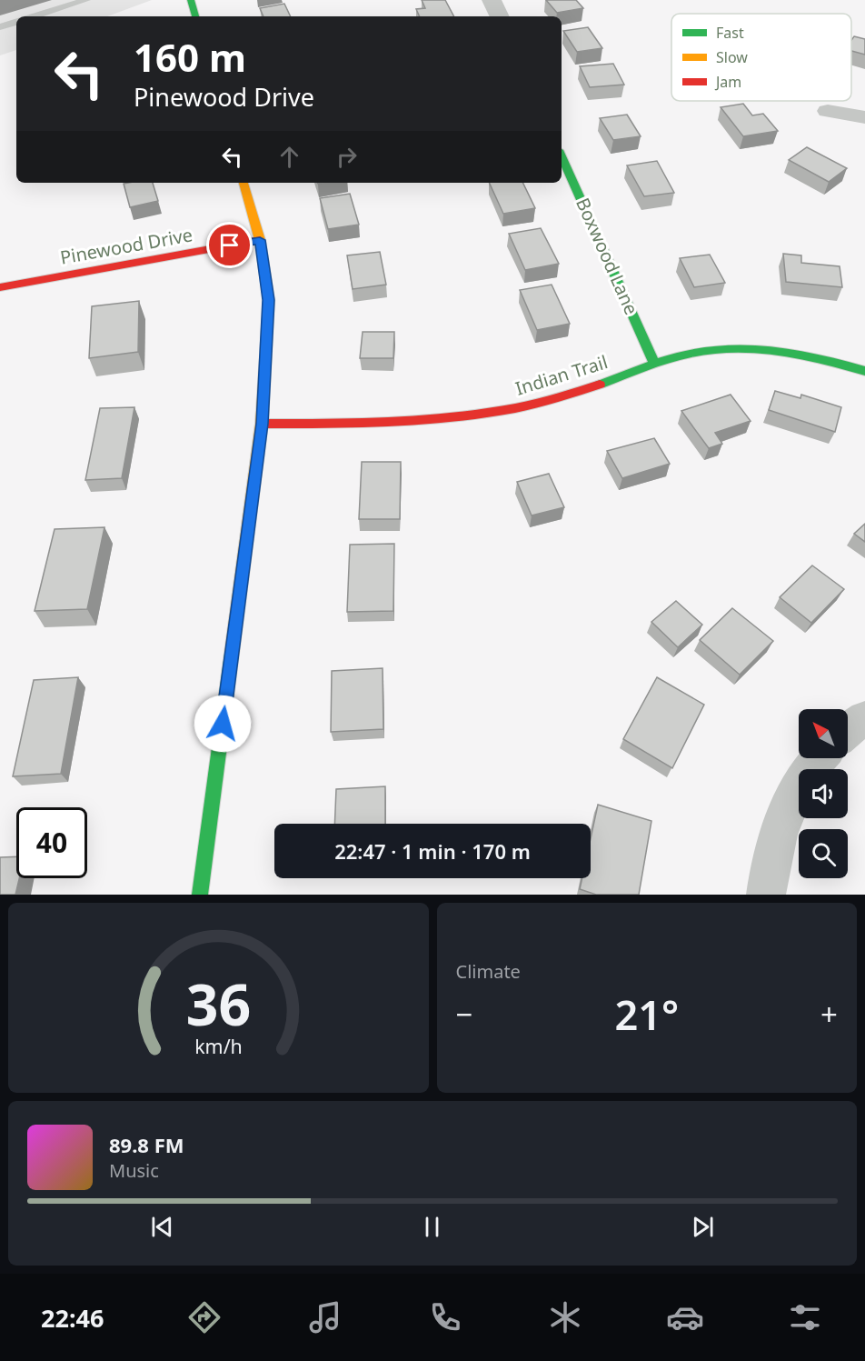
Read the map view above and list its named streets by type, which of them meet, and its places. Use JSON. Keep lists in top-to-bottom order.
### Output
{
  "streets": {
    "street": ["Pinewood Drive", "Boxwood Lane", "Indian Trail"]
  },
  "crossings": [
    ["Boxwood Lane", "Indian Trail"]
  ],
  "legend": ["Fast", "Slow", "Jam"],
  "north": "top left",
  "page": {
    "turn": ["160 m", "Pinewood Drive"],
    "limit": "40",
    "trip": "22:47 · 1 min · 170 m",
    "tile": "Climate",
    "heat": ["−", "21°", "+"],
    "song": ["89.8 FM", "Music"],
    "tabs": "22:46",
    "gauge": ["36", "km/h"]
  }
}
